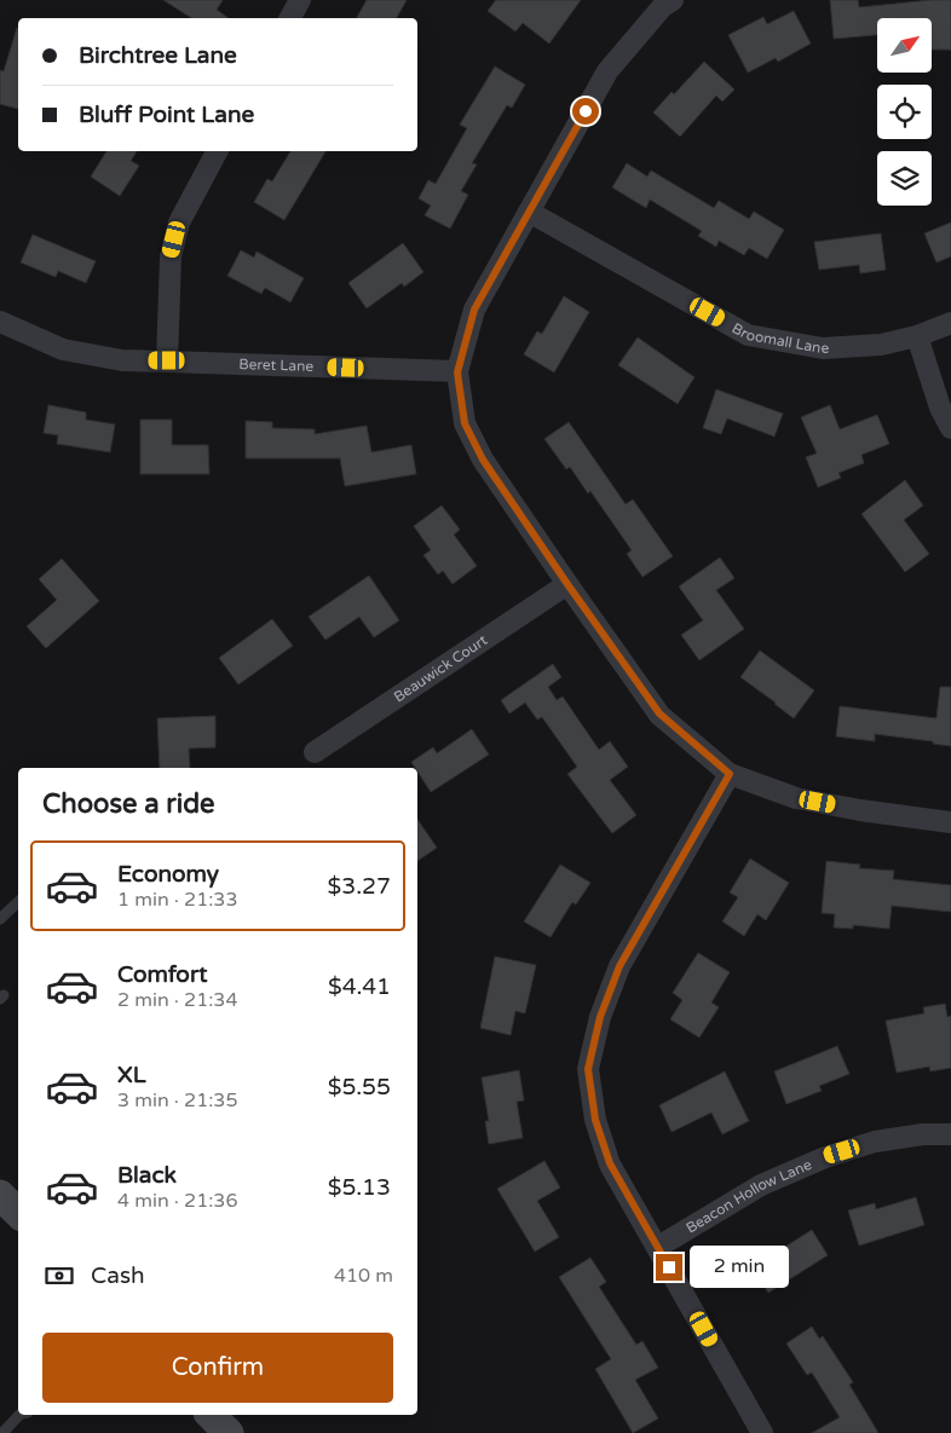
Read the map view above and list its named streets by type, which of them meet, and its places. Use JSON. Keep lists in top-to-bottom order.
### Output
{
  "streets": {
    "street": [
      "Broomall Lane",
      "Beret Lane",
      "Beauwick Court",
      "Beacon Hollow Lane"
    ]
  },
  "north": "top right",
  "page": {
    "banner": ["Birchtree Lane", "Bluff Point Lane"],
    "heading": "Choose a ride",
    "list": [
      {
        "name": "Economy",
        "note": "1 min · 21:33",
        "value": "$3.27"
      },
      {
        "name": "Comfort",
        "note": "2 min · 21:34",
        "value": "$4.41"
      },
      {
        "name": "XL",
        "note": "3 min · 21:35",
        "value": "$5.55"
      },
      {
        "name": "Black",
        "note": "4 min · 21:36",
        "value": "$5.13"
      }
    ],
    "pay": ["Cash", "410 m"],
    "bubble": "2 min",
    "buttons": "Confirm"
  }
}
